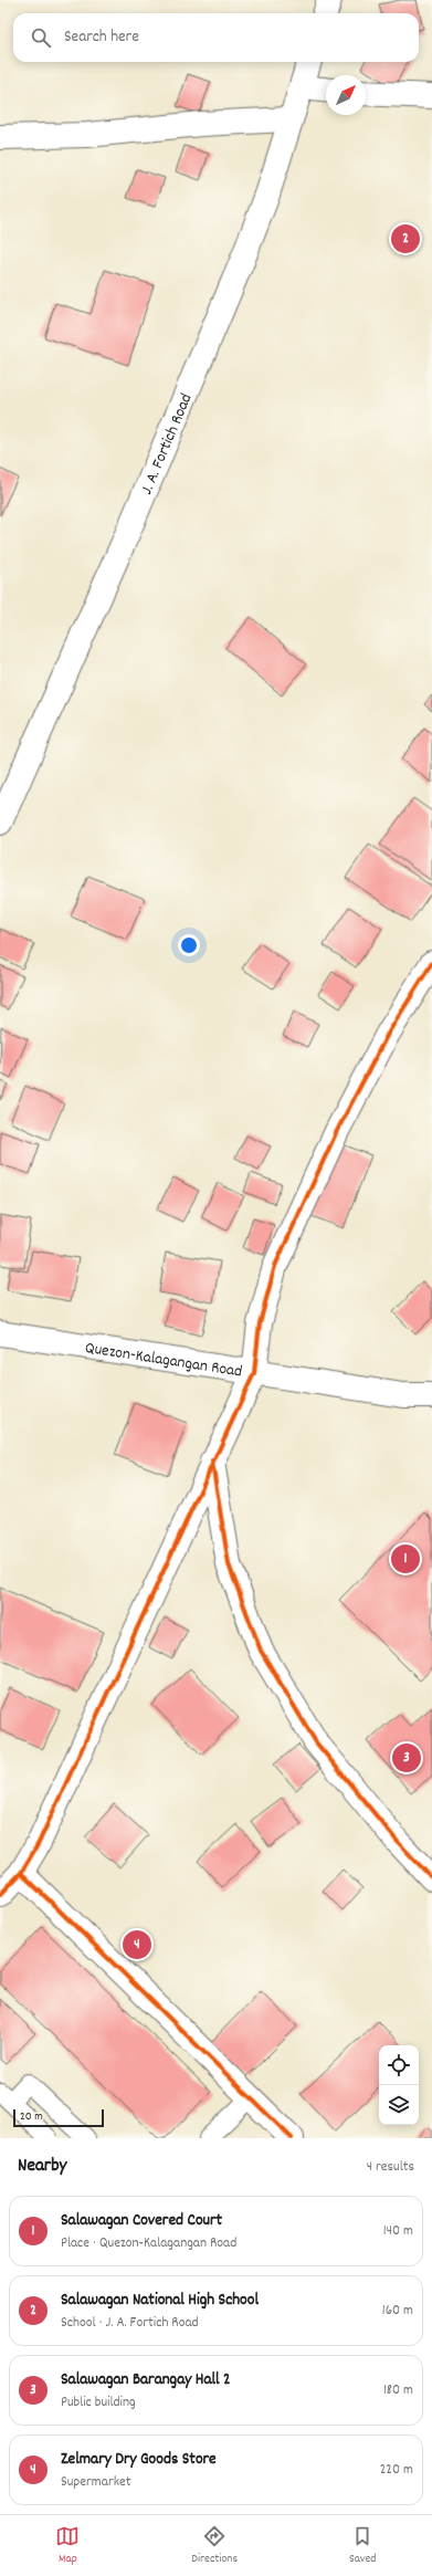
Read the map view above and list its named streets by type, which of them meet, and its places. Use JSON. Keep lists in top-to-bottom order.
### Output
{
  "streets": {
    "main road": ["J. A. Fortich Road", "Quezon-Kalagangan Road"]
  },
  "scale_bar": "20 m",
  "north": "top right",
  "page": {
    "search": "Search here",
    "pins": [
      "2",
      "1",
      "3",
      "4"
    ],
    "scale": "20 m",
    "heading": ["Nearby", "4 results"],
    "list": [
      {
        "mark": "1",
        "name": "Salawagan Covered Court",
        "note": "Place · Quezon-Kalagangan Road",
        "value": "140 m"
      },
      {
        "mark": "2",
        "name": "Salawagan National High School",
        "note": "School · J. A. Fortich Road",
        "value": "160 m"
      },
      {
        "mark": "3",
        "name": "Salawagan Barangay Hall 2",
        "note": "Public building",
        "value": "180 m"
      },
      {
        "mark": "4",
        "name": "Zelmary Dry Goods Store",
        "note": "Supermarket",
        "value": "220 m"
      }
    ],
    "nav": ["Map", "Directions", "Saved"]
  }
}
